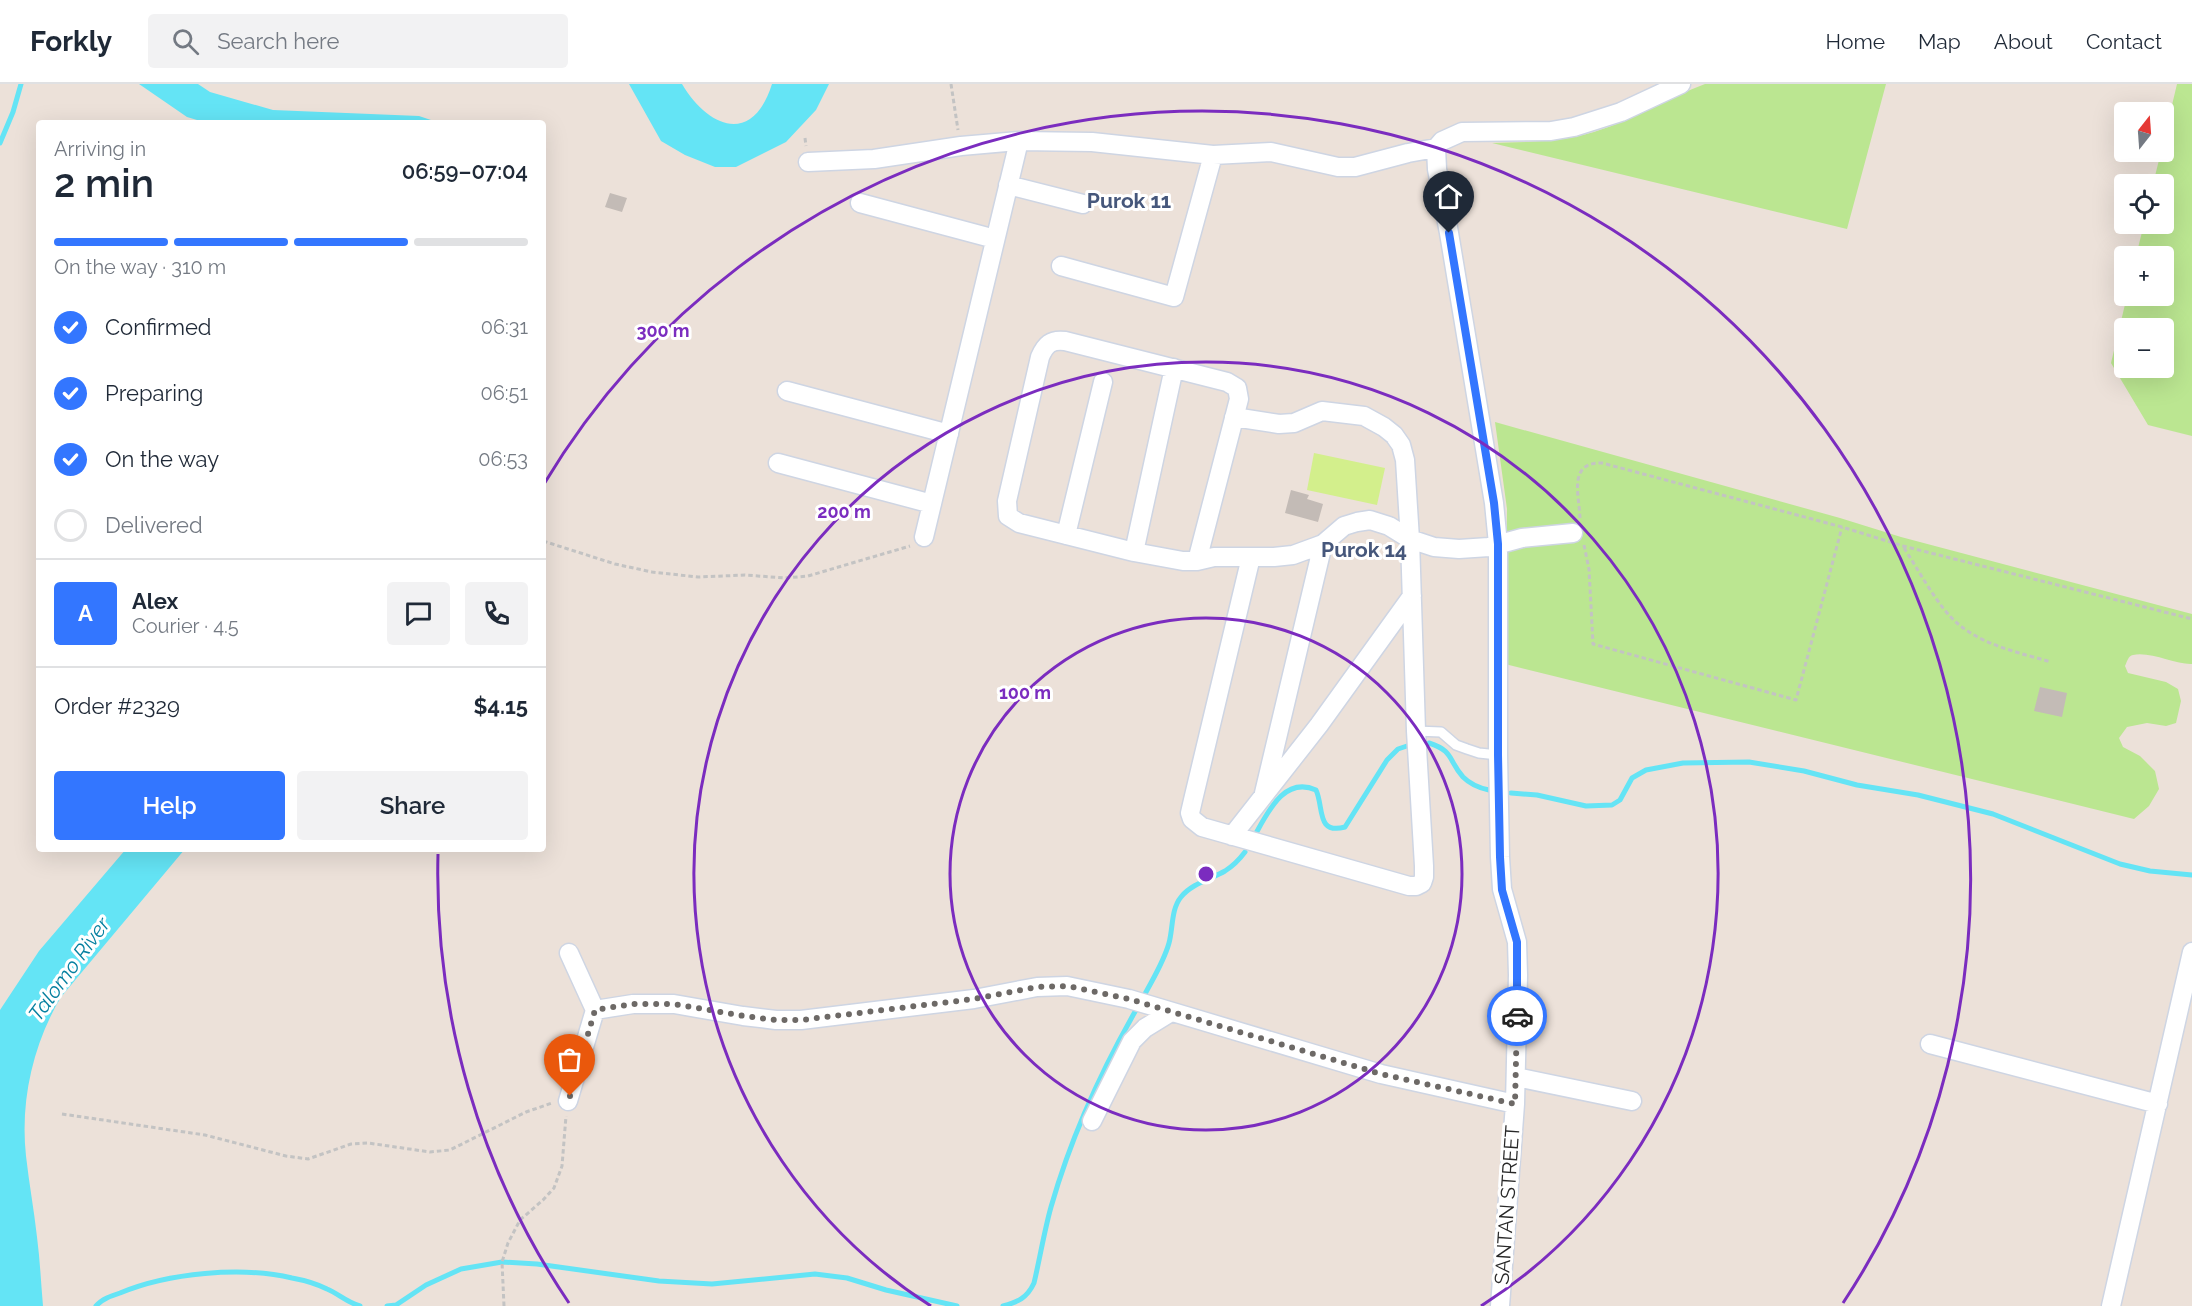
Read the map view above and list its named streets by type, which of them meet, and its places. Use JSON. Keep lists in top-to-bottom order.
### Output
{
  "streets": {
    "street": ["SANTAN STREET"]
  },
  "districts": ["Purok 11", "Purok 14"],
  "water": ["Talomo River"],
  "north": "top",
  "page": {
    "header": "Forkly",
    "search": "Search here",
    "nav": [
      "Home",
      "Map",
      "About",
      "Contact"
    ],
    "map_buttons": ["+", "−"],
    "heading": ["2 min", "Arriving in", "06:59–07:04"],
    "panel": [
      "Alex",
      "Courier · 4.5",
      "Order #2329",
      "$4.15"
    ],
    "bar": "On the way · 310 m",
    "list": [
      ["Confirmed", "06:31"],
      ["Preparing", "06:51"],
      ["On the way", "06:53"],
      "Delivered"
    ],
    "round": "A",
    "buttons": ["Help", "Share"]
  },
  "rings": ["300 m", "200 m", "100 m"]
}
